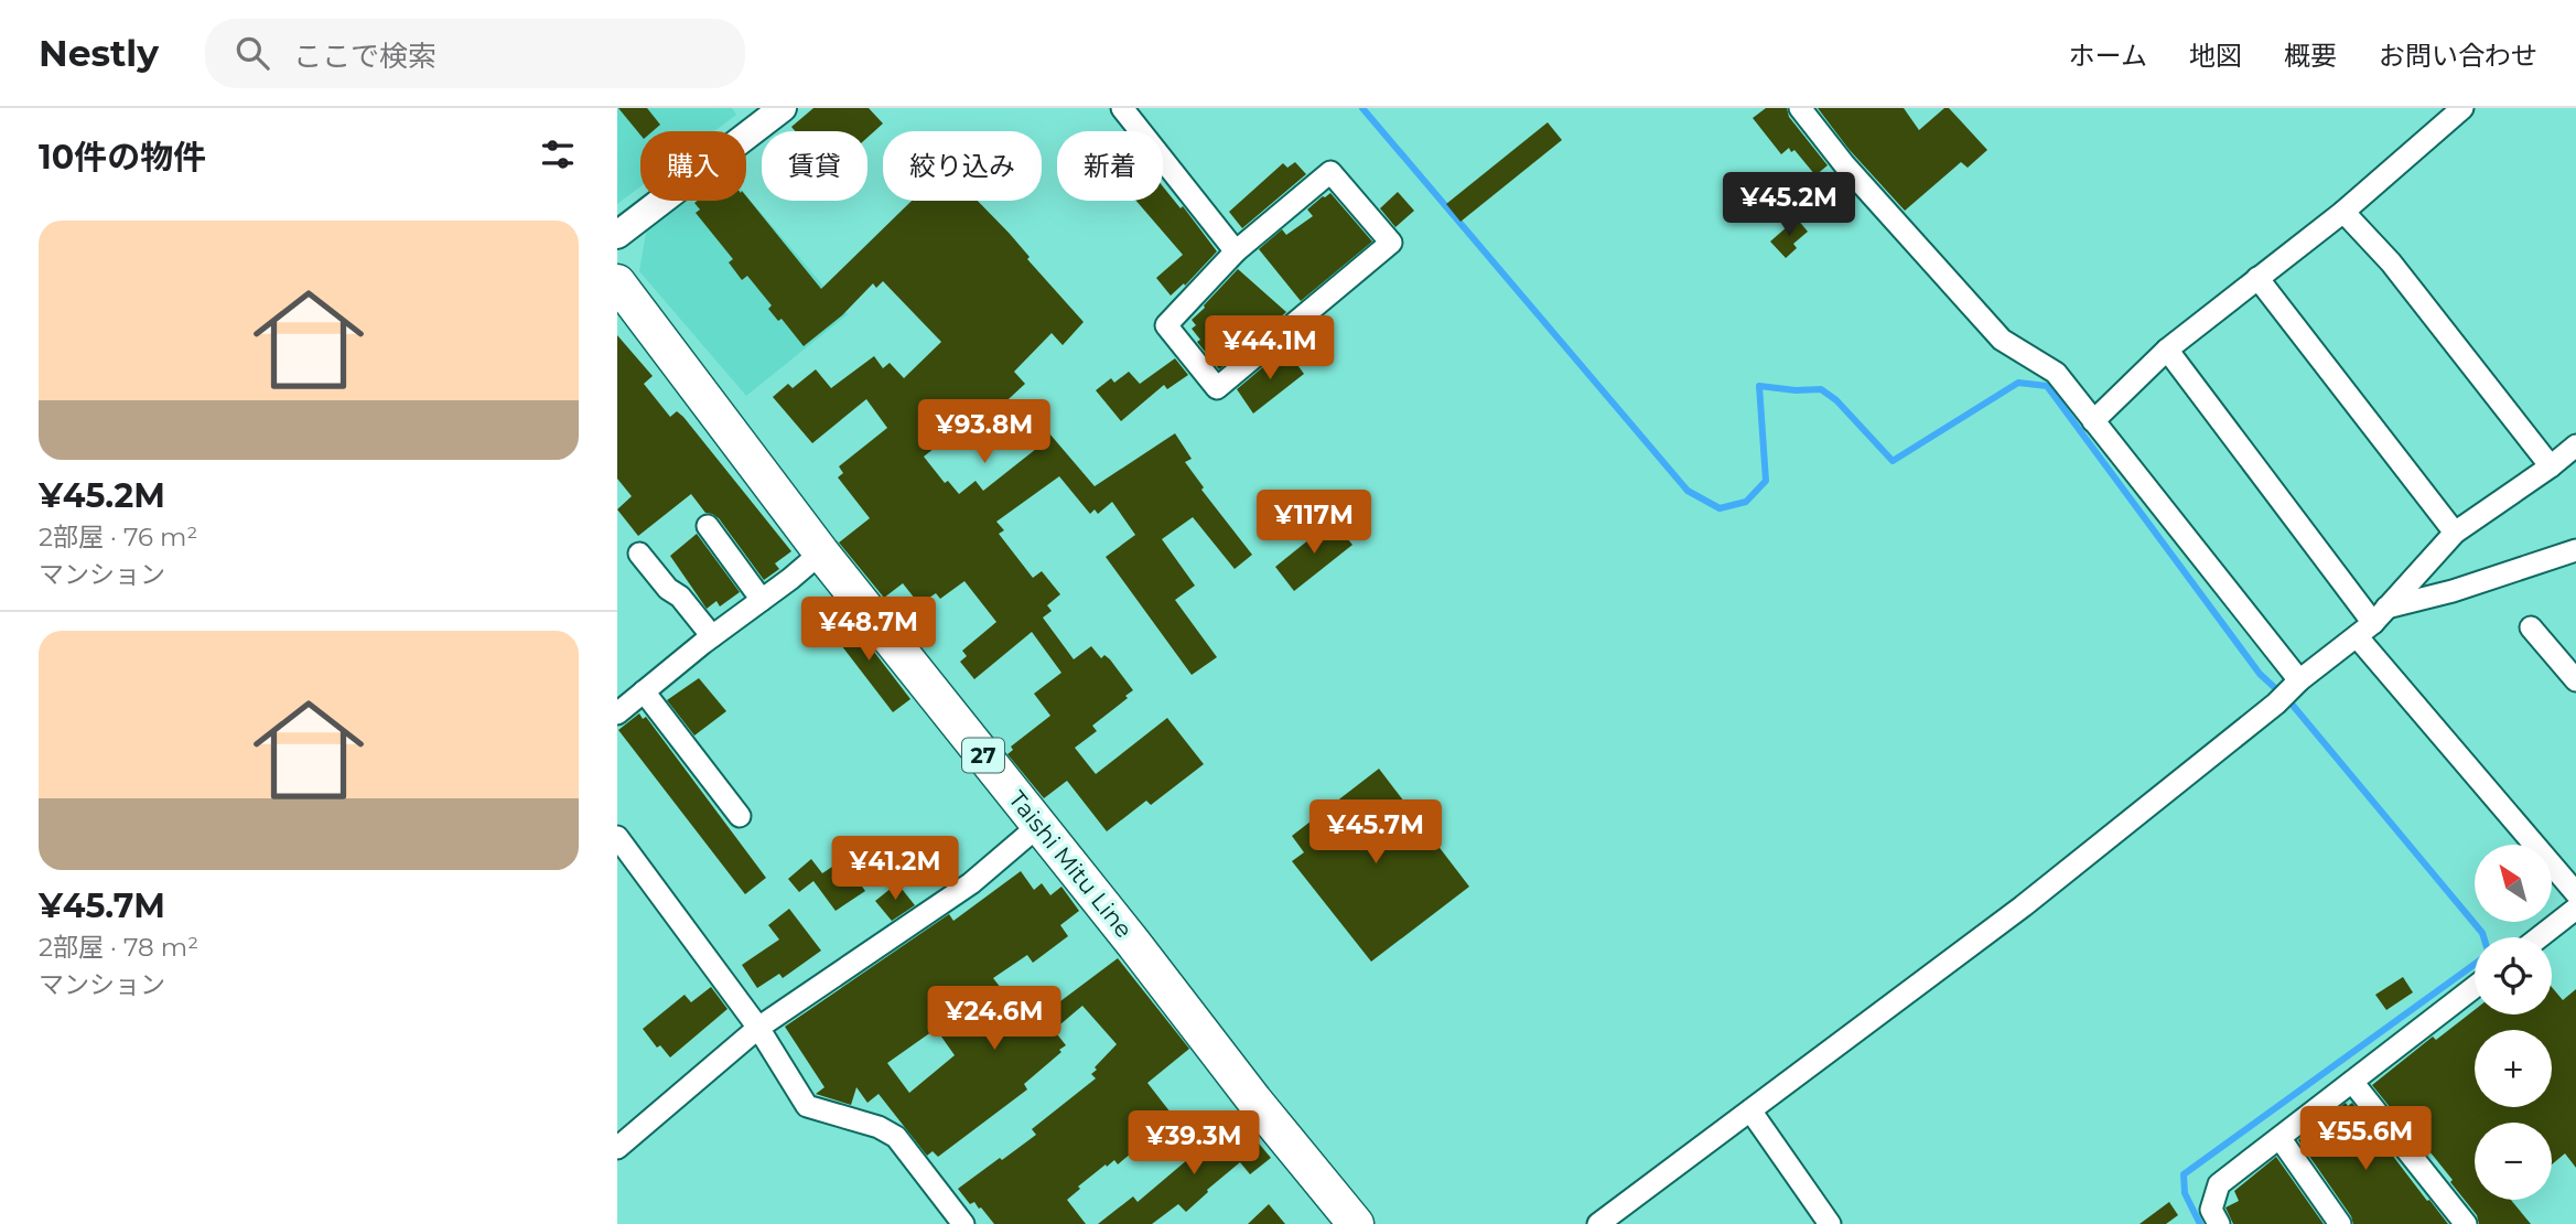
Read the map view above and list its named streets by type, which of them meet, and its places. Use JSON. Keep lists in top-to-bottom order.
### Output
{
  "streets": {
    "main road": ["27", "Taishi Mitu Line"]
  },
  "north": "top left",
  "page": {
    "header": "Nestly",
    "search": "ここで検索",
    "nav": [
      "ホーム",
      "地図",
      "概要",
      "お問い合わせ"
    ],
    "heading": "10件の物件",
    "chip": [
      "購入",
      "賃貸",
      "絞り込み",
      "新着"
    ],
    "price": [
      "¥45.2M",
      "¥44.1M",
      "¥93.8M",
      "¥117M",
      "¥48.7M",
      "¥45.7M",
      "¥41.2M",
      "¥24.6M",
      "¥55.6M",
      "¥39.3M"
    ],
    "list": [
      {
        "name": "¥45.2M",
        "note": "2部屋 · 76 m² · マンション"
      },
      {
        "name": "¥45.7M",
        "note": "2部屋 · 78 m² · マンション"
      }
    ],
    "map_buttons": ["+", "−"]
  }
}
